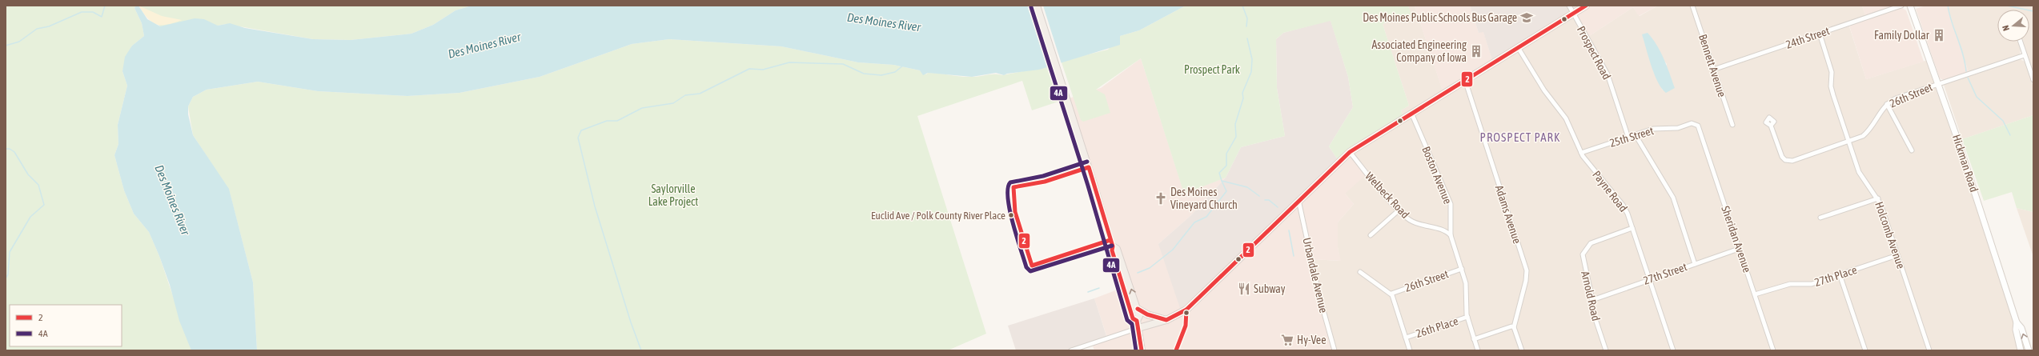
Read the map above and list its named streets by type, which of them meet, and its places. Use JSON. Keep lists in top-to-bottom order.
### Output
{
  "streets": {
    "main road": ["Hickman Road"],
    "street": [
      "24th Street",
      "Prospect Road",
      "Bennett Avenue",
      "26th Street",
      "25th Street",
      "Boston Avenue",
      "Payne Road",
      "Welbeck Road",
      "Adams Avenue",
      "Holcomb Avenue",
      "Sheridan Avenue",
      "27th Street",
      "Urbandale Avenue",
      "27th Place",
      "Arnold Road",
      "26th Place"
    ]
  },
  "crossings": [
    ["24th Street", "Bennett Avenue"],
    ["24th Street", "Holcomb Avenue"],
    ["Prospect Road", "25th Street"],
    ["26th Street", "Hickman Road"],
    ["26th Street", "Boston Avenue"],
    ["26th Street", "Holcomb Avenue"],
    ["25th Street", "Payne Road"],
    ["25th Street", "Sheridan Avenue"],
    ["Boston Avenue", "Welbeck Road"],
    ["Boston Avenue", "26th Place"],
    ["Payne Road", "27th Street"],
    ["Payne Road", "Arnold Road"],
    ["Holcomb Avenue", "27th Place"],
    ["Sheridan Avenue", "27th Street"],
    ["Sheridan Avenue", "27th Place"],
    ["27th Street", "Arnold Road"]
  ],
  "districts": ["PROSPECT PARK"],
  "water": ["Des Moines River"],
  "parks": ["Prospect Park", "Saylorville Lake Project"],
  "places": {
    "school or university": ["Des Moines Public Schools Bus Garage"],
    "building": ["Family Dollar", "Associated Engineering Company of Iowa"],
    "church": ["Des Moines Vineyard Church"],
    "other": ["Euclid Ave / Polk County River Place"],
    "restaurant": ["Subway"],
    "supermarket": ["Hy-Vee"]
  },
  "lines": ["transit line 2", "transit line 4A"],
  "legend": ["2", "4A"],
  "north": "left"
}
